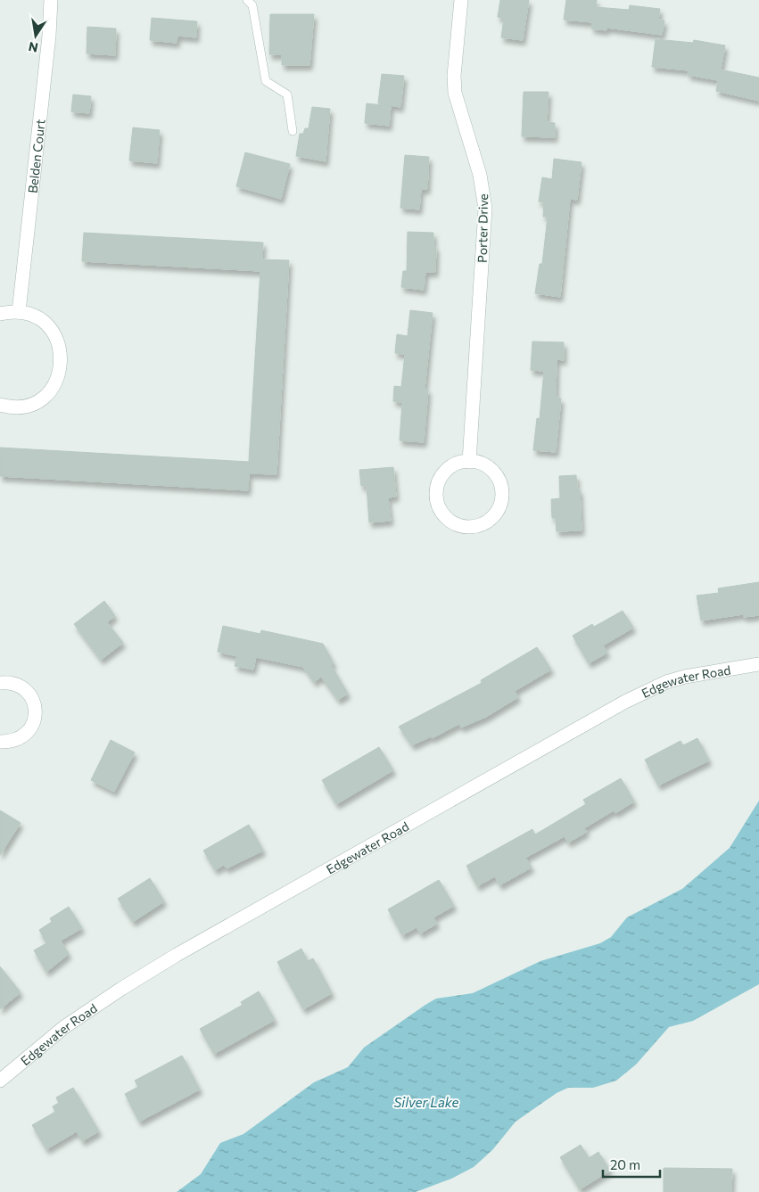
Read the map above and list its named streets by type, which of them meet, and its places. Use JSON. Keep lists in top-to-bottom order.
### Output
{
  "streets": {
    "street": ["Belden Court", "Porter Drive", "Edgewater Road"]
  },
  "water": ["Silver Lake"],
  "scale_bar": "20 m",
  "north": "bottom"
}
